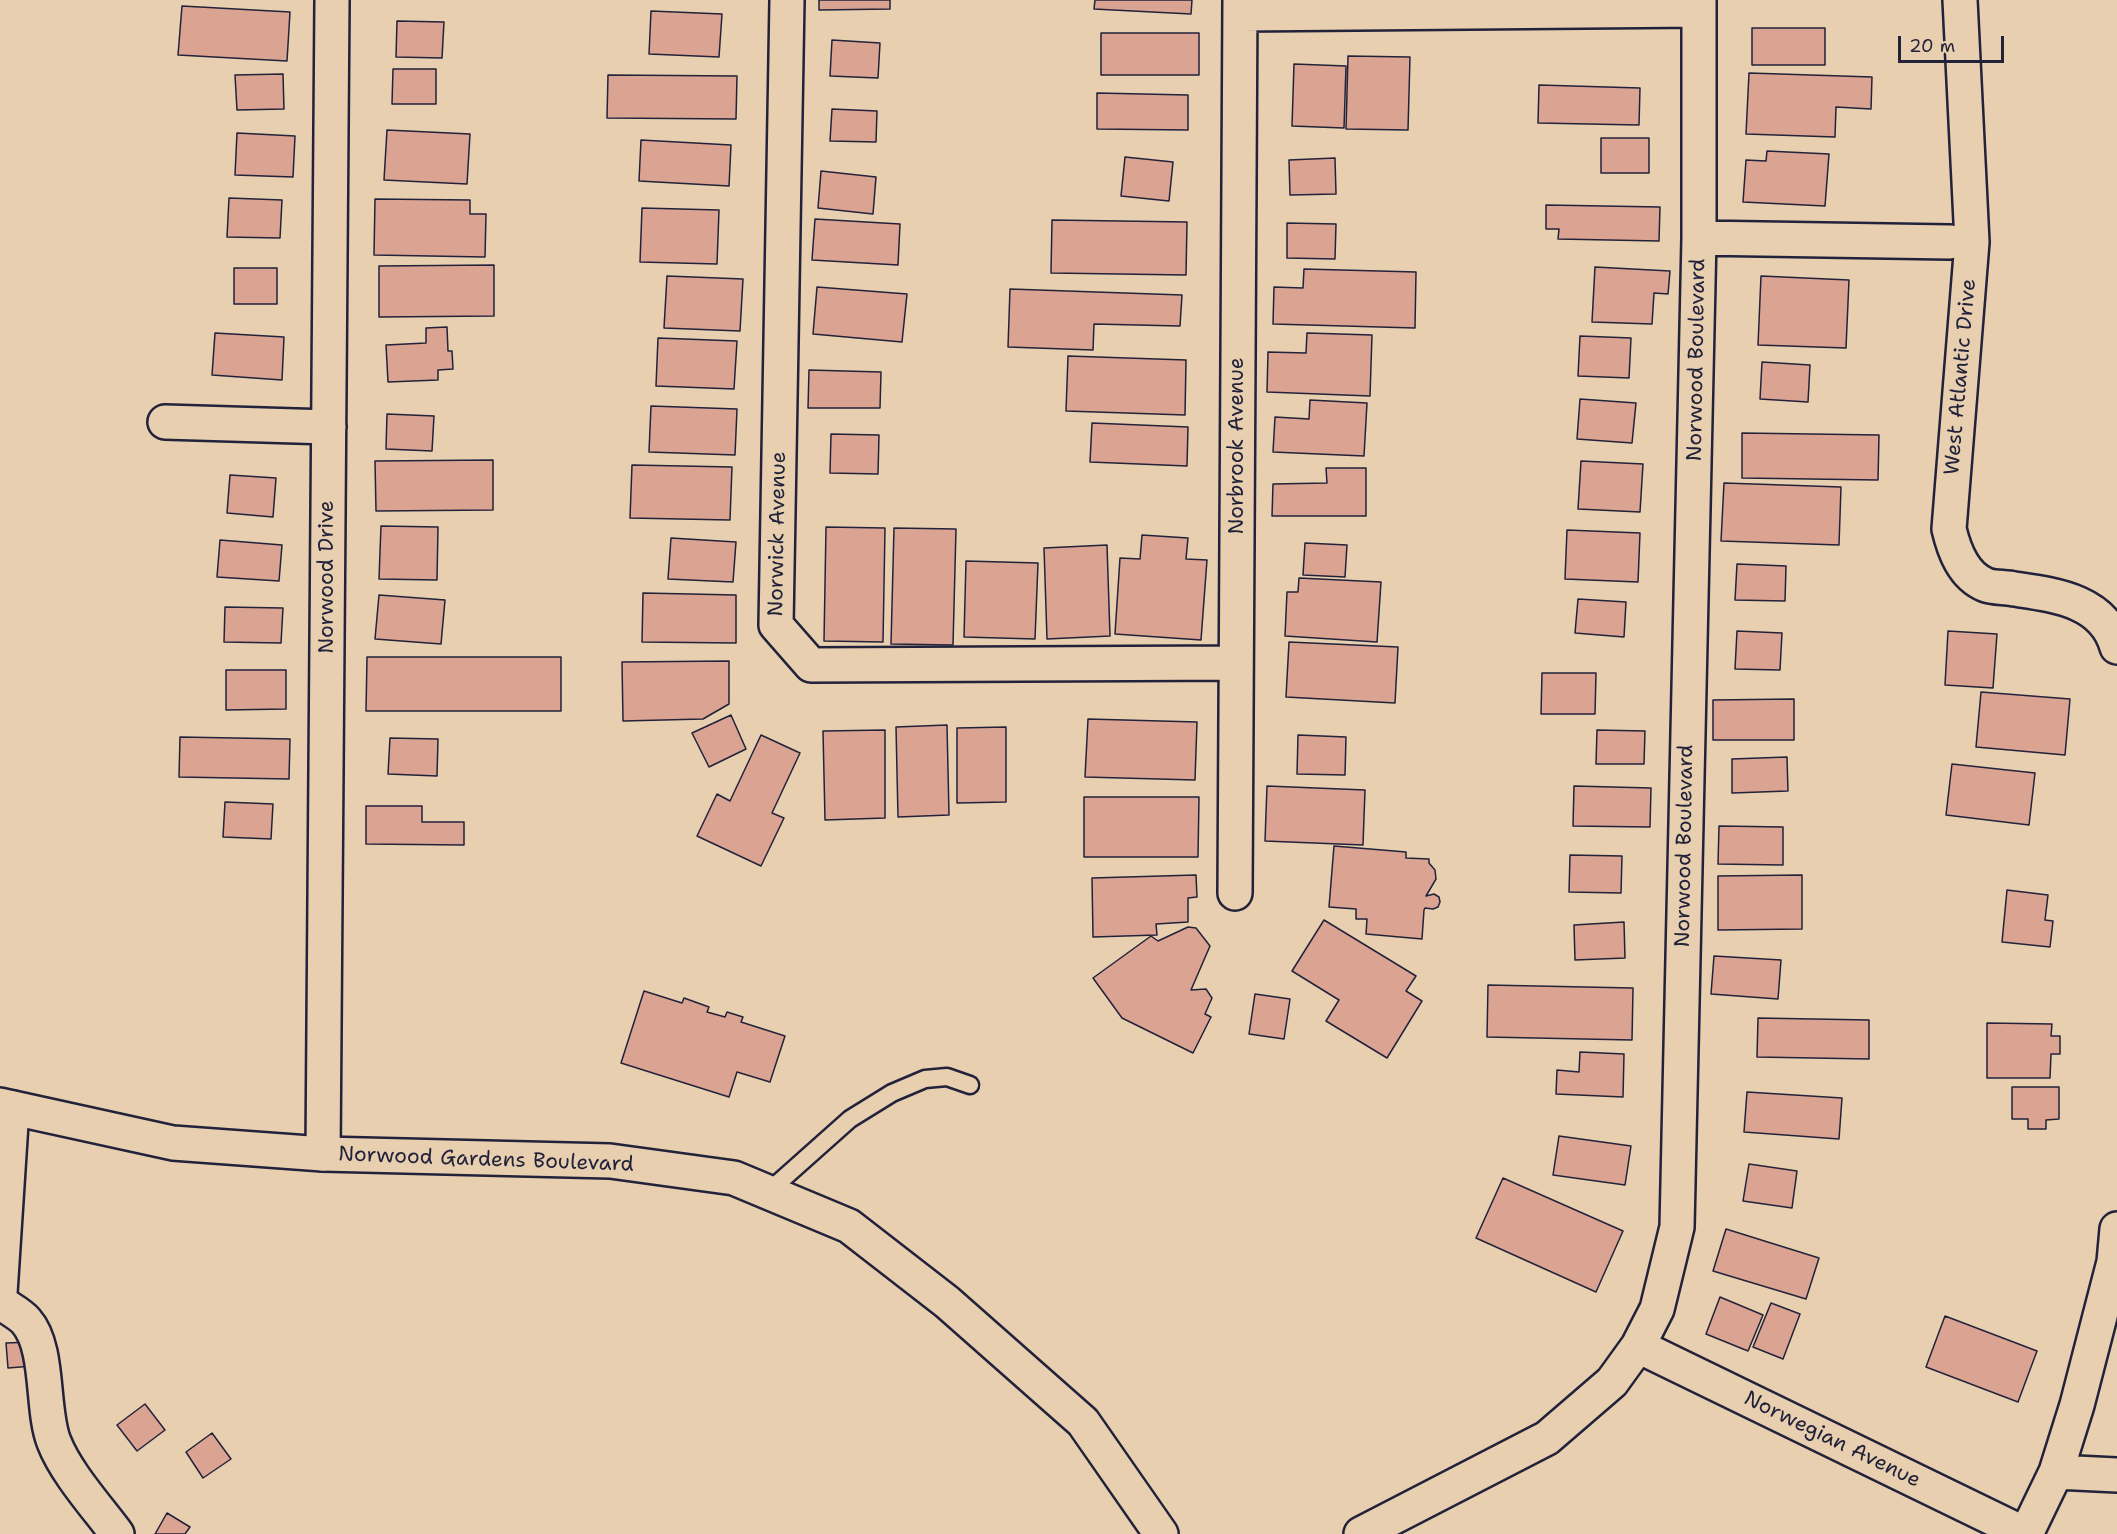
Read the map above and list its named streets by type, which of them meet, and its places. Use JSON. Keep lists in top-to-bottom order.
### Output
{
  "streets": {
    "street": [
      "Norwood Boulevard",
      "West Atlantic Drive",
      "Norbrook Avenue",
      "Norwick Avenue",
      "Norwood Drive",
      "Norwood Gardens Boulevard",
      "Norwegian Avenue"
    ]
  },
  "crossings": [
    ["Norwood Boulevard", "Norwegian Avenue"],
    ["Norbrook Avenue", "Norwick Avenue"],
    ["Norwood Drive", "Norwood Gardens Boulevard"]
  ],
  "scale_bar": "20 m"
}
